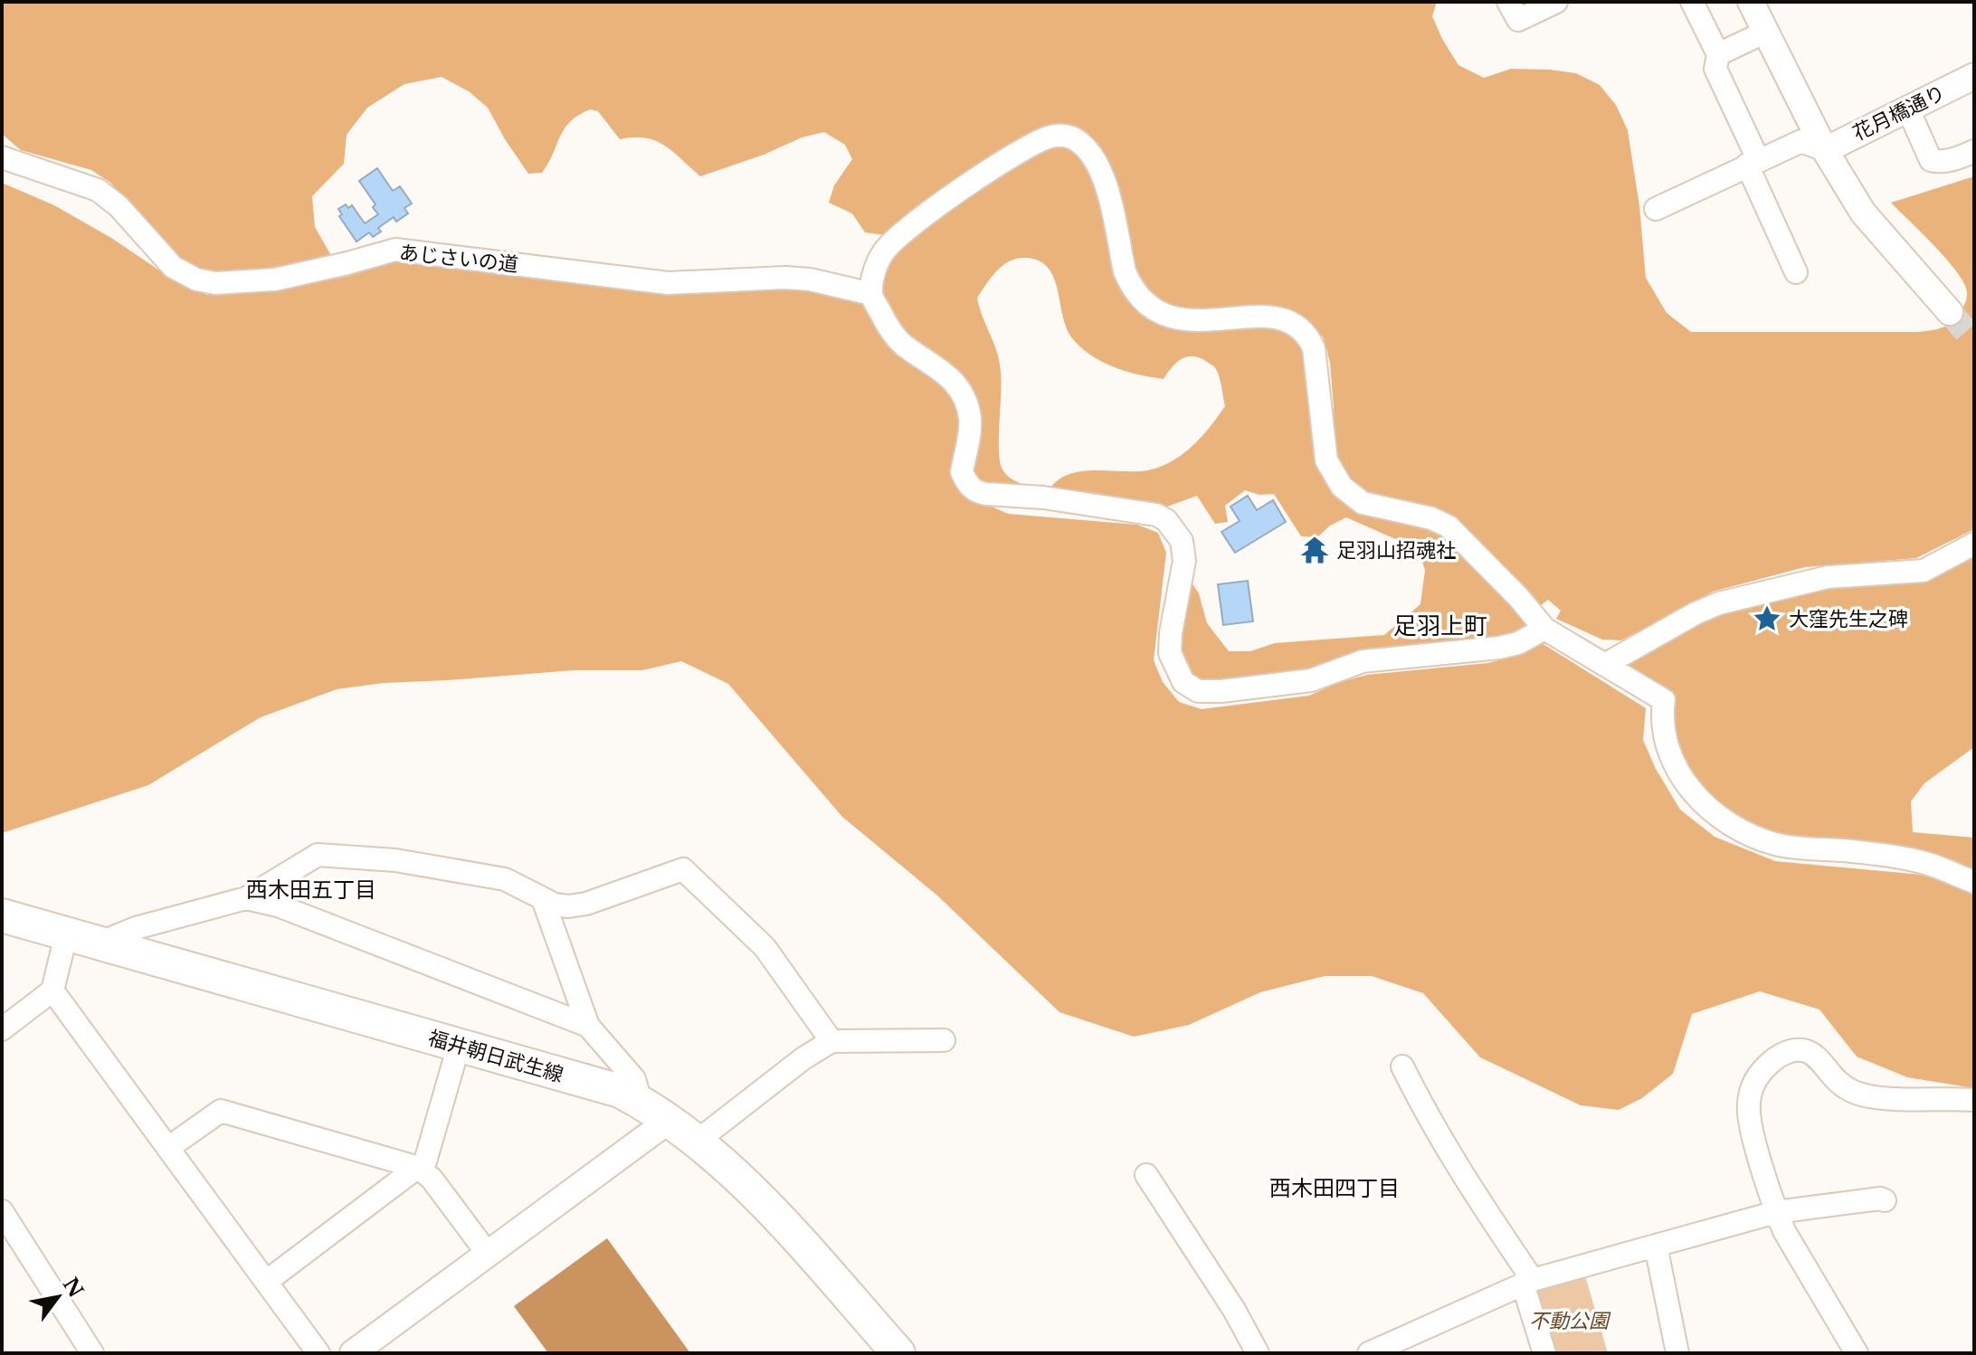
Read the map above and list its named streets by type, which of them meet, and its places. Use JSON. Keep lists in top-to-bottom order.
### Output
{
  "streets": {
    "main road": ["福井朝日武生線"],
    "street": ["花月橋通り", "あじさいの道"]
  },
  "districts": ["足羽上町", "西木田五丁目", "西木田四丁目"],
  "parks": ["不動公園"],
  "places": {
    "temple": ["足羽山招魂社"],
    "place": ["大窪先生之碑"]
  },
  "north": "top right"
}
